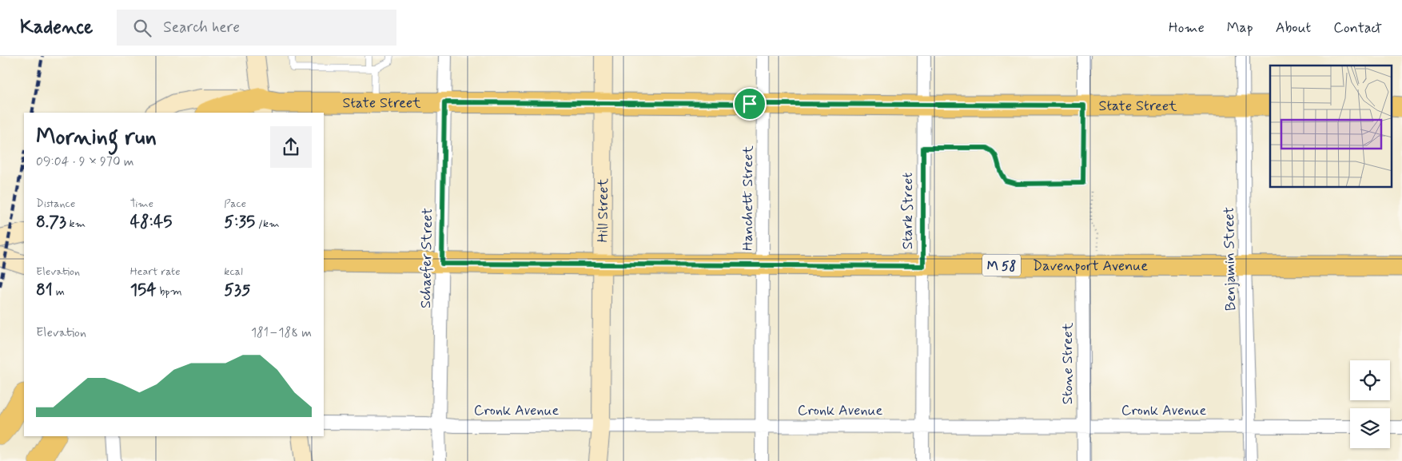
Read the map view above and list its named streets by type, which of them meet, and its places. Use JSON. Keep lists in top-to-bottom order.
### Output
{
  "streets": {
    "main road": [
      "State Street",
      "Hill Street",
      "M 58",
      "Davenport Avenue"
    ],
    "street": [
      "Hanchett Street",
      "Stark Street",
      "Schaefer Street",
      "Benjamin Street",
      "Stone Street",
      "Cronk Avenue"
    ]
  },
  "crossings": [
    ["State Street", "Hanchett Street"],
    ["State Street", "Hill Street"],
    ["State Street", "Stark Street"],
    ["State Street", "Schaefer Street"],
    ["State Street", "Benjamin Street"],
    ["Hanchett Street", "Davenport Avenue"],
    ["Hanchett Street", "Cronk Avenue"],
    ["Hill Street", "Davenport Avenue"],
    ["Hill Street", "Cronk Avenue"],
    ["Stark Street", "Davenport Avenue"],
    ["Stark Street", "Cronk Avenue"],
    ["Schaefer Street", "Davenport Avenue"],
    ["Schaefer Street", "Cronk Avenue"],
    ["Benjamin Street", "Davenport Avenue"],
    ["Benjamin Street", "Cronk Avenue"],
    ["Davenport Avenue", "Stone Street"],
    ["Stone Street", "Cronk Avenue"]
  ],
  "page": {
    "header": "Kadence",
    "search": "Search here",
    "nav": [
      "Home",
      "Map",
      "About",
      "Contact"
    ],
    "heading": ["Morning run", "09:04 · 9 × 970 m"],
    "stats": [
      ["Distance", "8.73 km"],
      ["Time", "48:45"],
      ["Pace", "5:35 /km"],
      ["Elevation", "81 m"],
      ["Heart rate", "154 bpm"],
      ["kcal", "535"]
    ],
    "chart": ["Elevation", "181–188 m"]
  }
}
